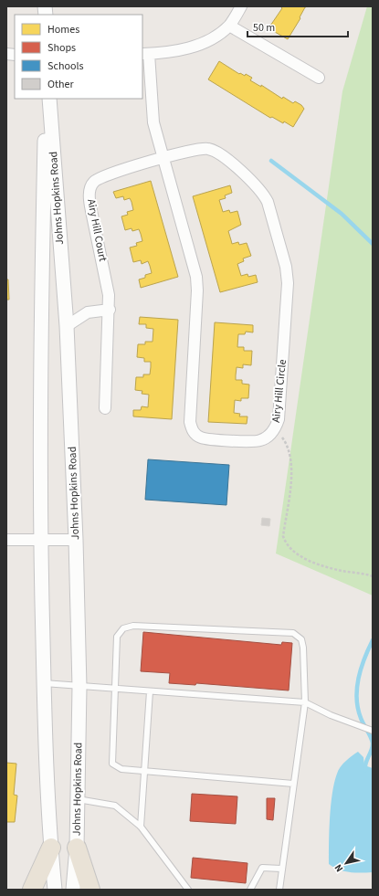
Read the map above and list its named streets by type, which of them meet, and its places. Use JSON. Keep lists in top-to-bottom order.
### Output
{
  "streets": {
    "street": ["Johns Hopkins Road", "Airy Hill Court", "Airy Hill Circle"]
  },
  "crossings": [
    ["Airy Hill Court", "Airy Hill Circle"]
  ],
  "legend": [
    "Homes",
    "Shops",
    "Schools",
    "Other"
  ],
  "scale_bar": "50 m",
  "north": "bottom left"
}
